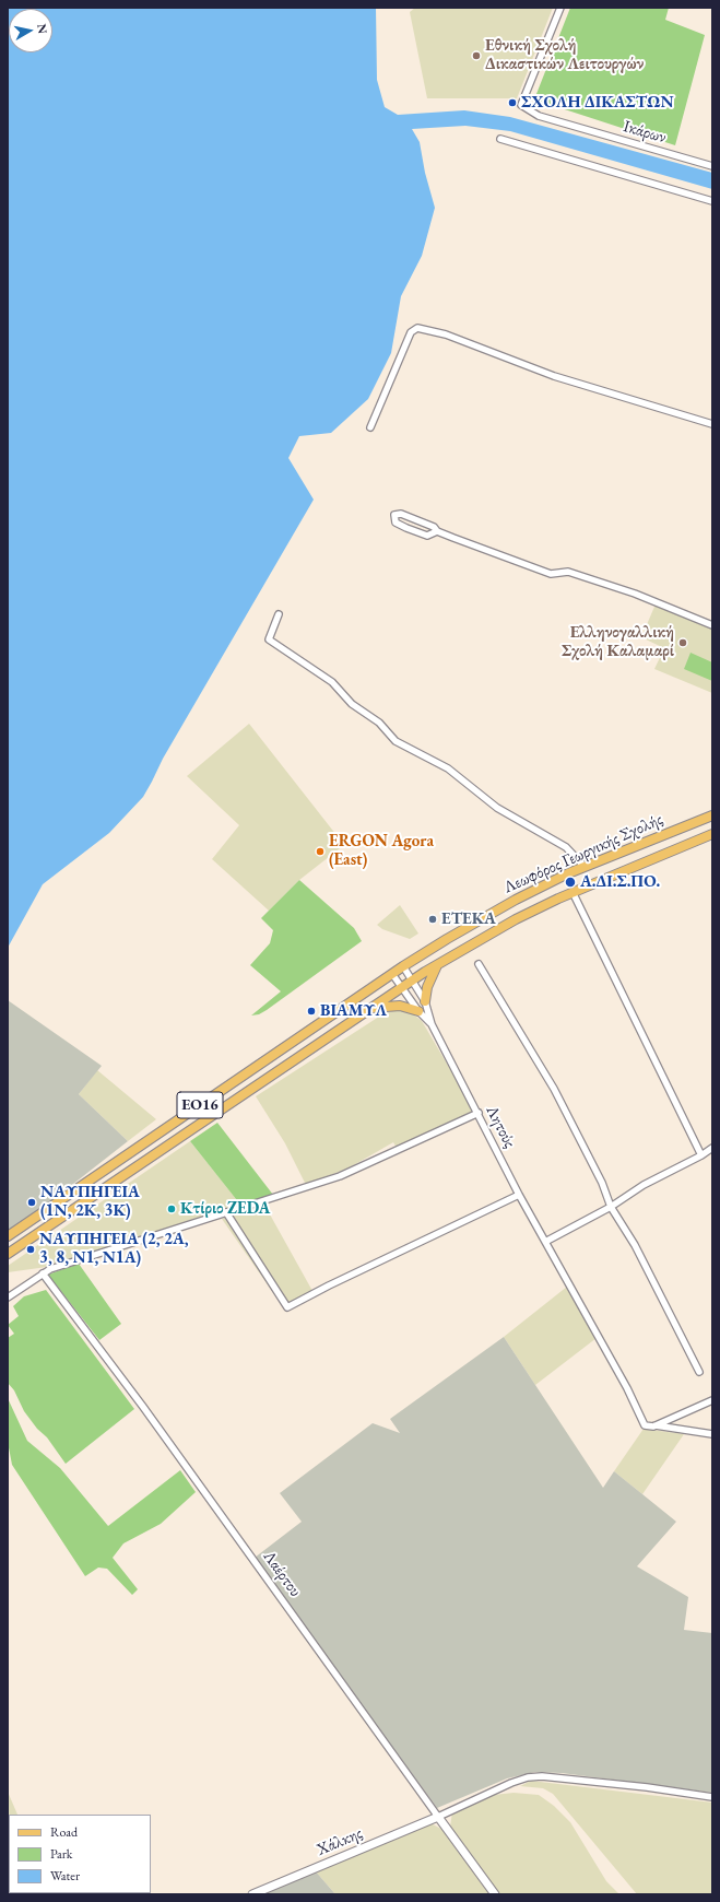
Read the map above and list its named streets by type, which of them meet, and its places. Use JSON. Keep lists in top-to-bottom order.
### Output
{
  "streets": {
    "main road": ["Λεωφόρος Γεωργικής Σχολής", "ΕΟ16"],
    "street": [
      "Ικάρων",
      "Λητούς",
      "Λαέρτου",
      "Χάλκης"
    ]
  },
  "crossings": [
    ["Λεωφόρος Γεωργικής Σχολής", "ΕΟ16"],
    ["Λεωφόρος Γεωργικής Σχολής", "Λητούς"],
    ["ΕΟ16", "Λητούς"],
    ["Λαέρτου", "Χάλκης"]
  ],
  "places": [
    "Εθνική Σχολή Δικαστικών Λειτουργών",
    "ΣΧΟΛΗ ΔΙΚΑΣΤΩΝ",
    "Ελληνογαλλική Σχολή Καλαμαρί",
    "ERGON Agora (East)",
    "Α.ΔΙ.Σ.ΠΟ.",
    "ΕΤΕΚΑ",
    "ΒΙΑΜΥΛ",
    "ΝΑΥΠΗΓΕΙΑ (1Ν, 2Κ, 3Κ)",
    "Κτίριο ZEDA",
    "ΝΑΥΠΗΓΕΙΑ (2, 2Α, 3, 8, Ν1, Ν1Α)"
  ],
  "legend": ["Road", "Park", "Water"],
  "north": "right"
}
